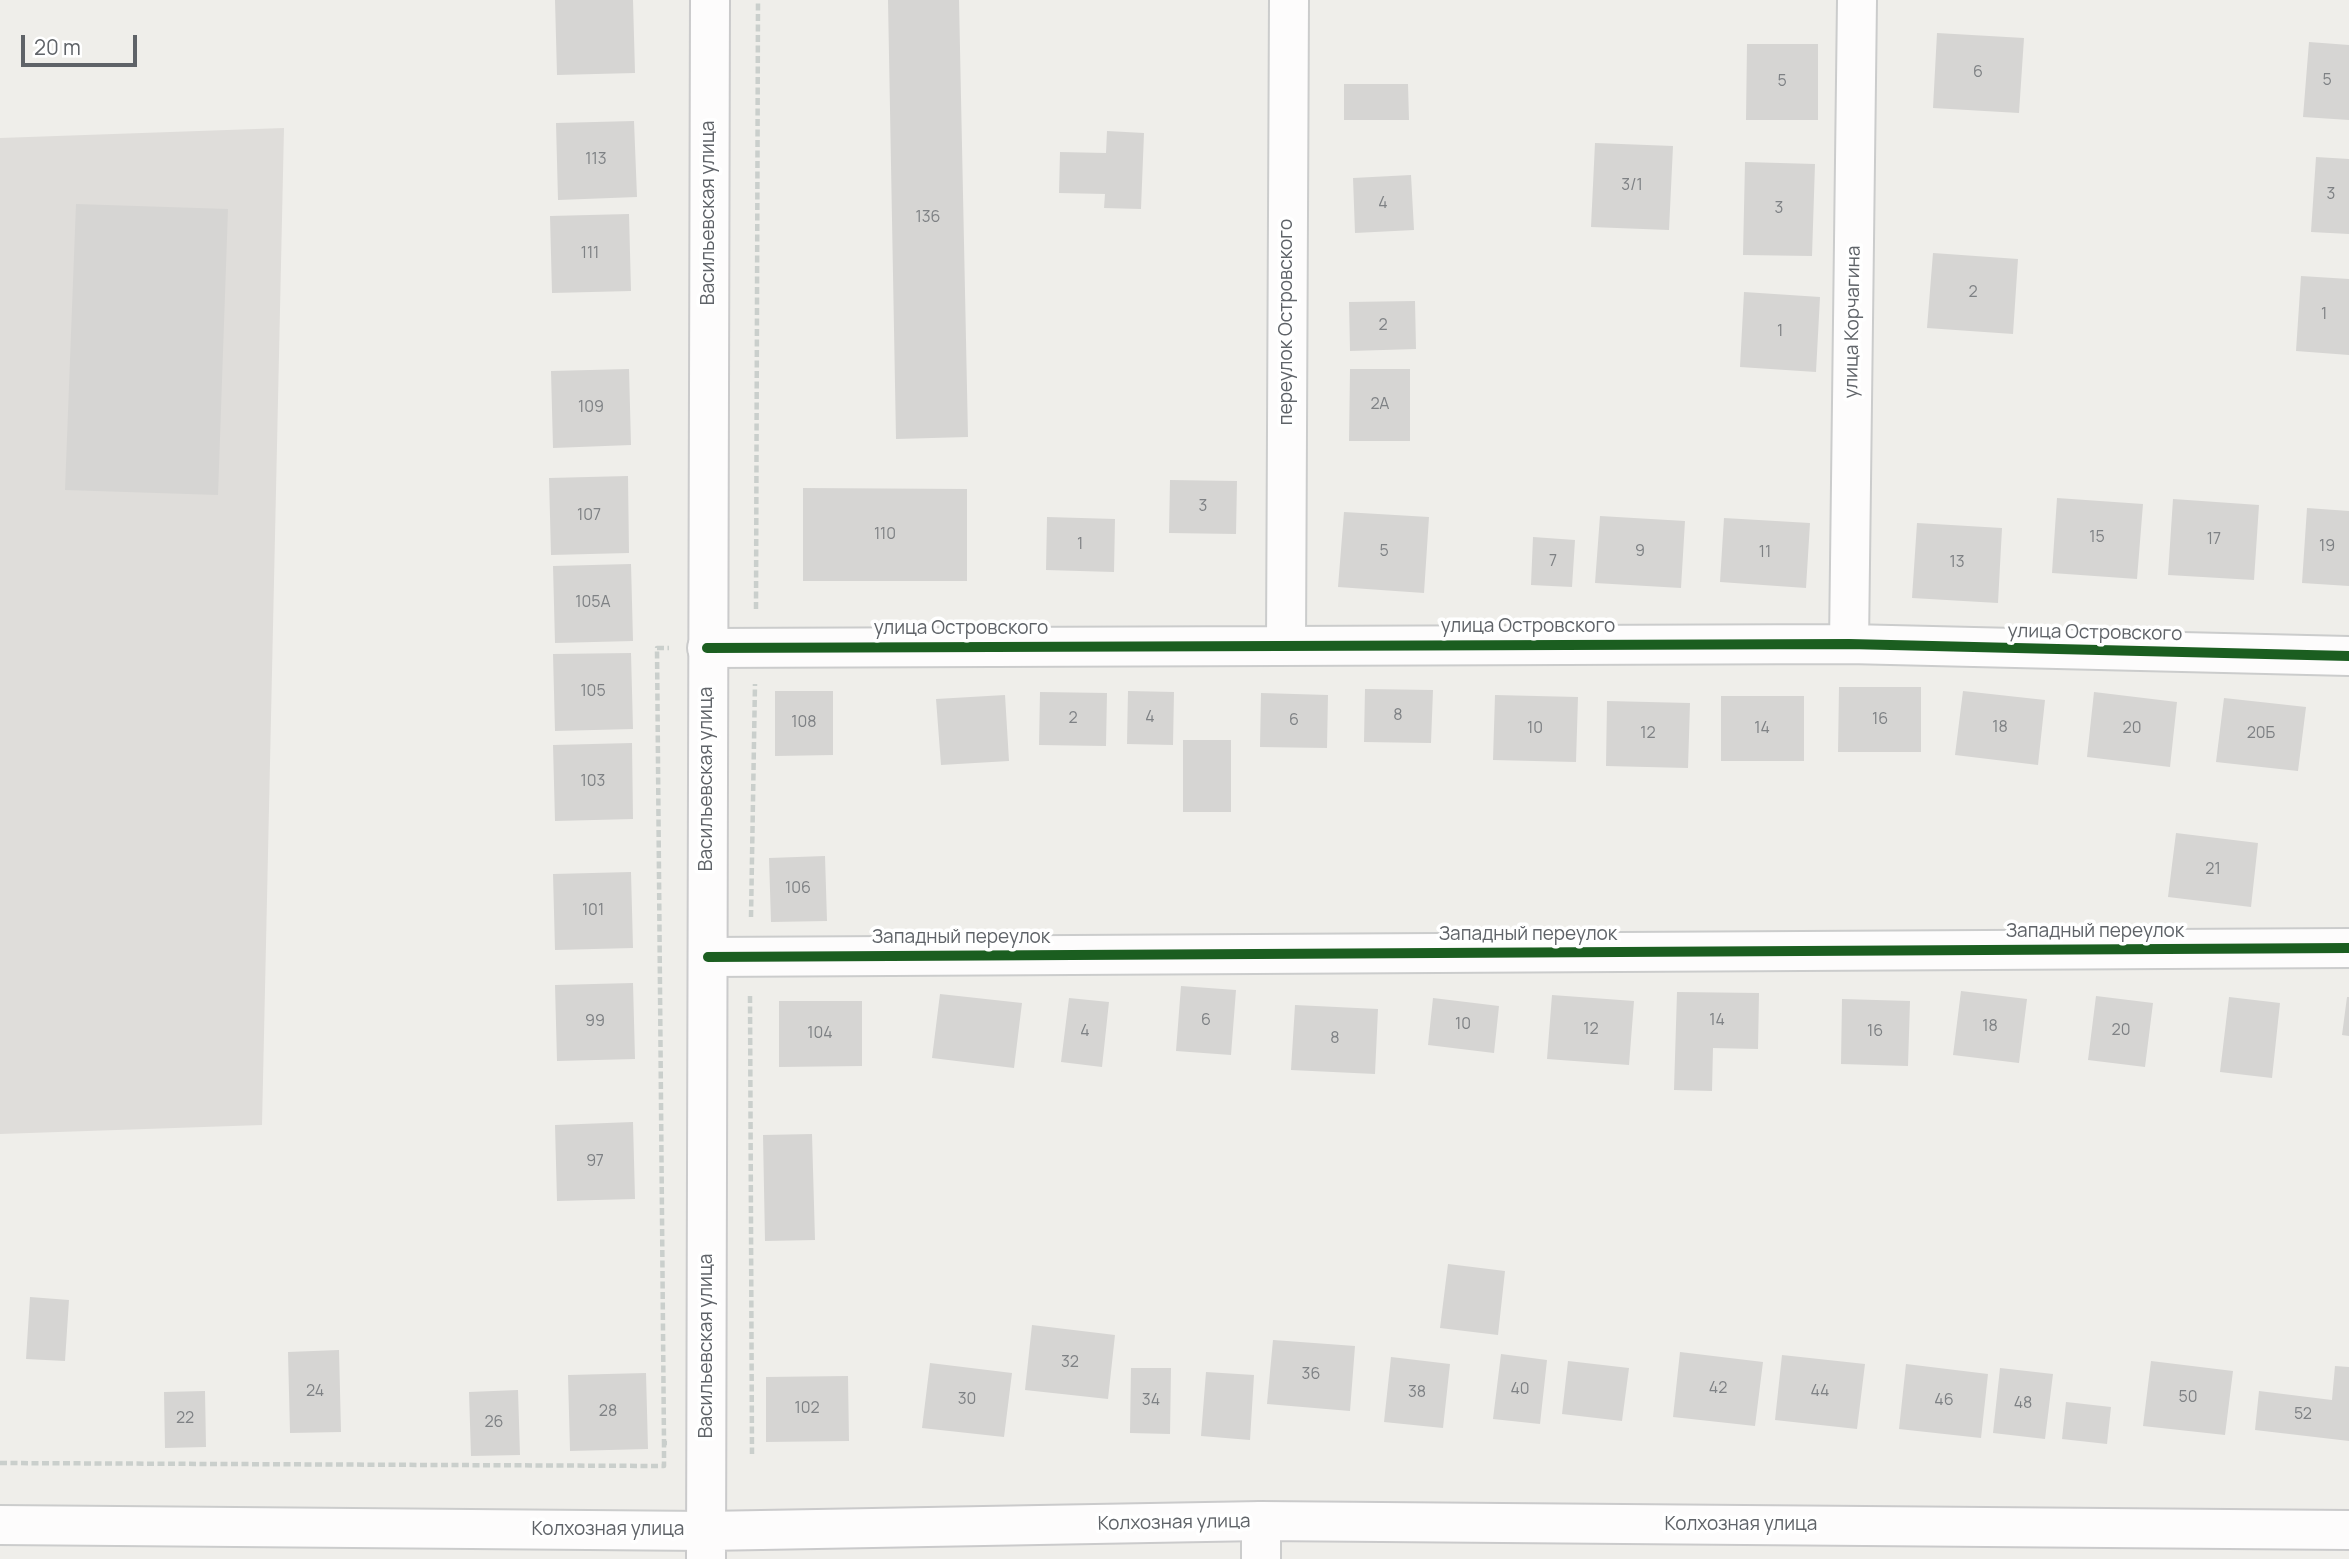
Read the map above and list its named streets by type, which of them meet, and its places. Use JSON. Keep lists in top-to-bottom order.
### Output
{
  "streets": {
    "street": [
      "Васильевская улица",
      "переулок Островского",
      "улица Корчагина",
      "улица Островского",
      "Западный переулок",
      "Колхозная улица"
    ]
  },
  "crossings": [
    ["Васильевская улица", "улица Островского"],
    ["Васильевская улица", "Западный переулок"],
    ["Васильевская улица", "Колхозная улица"],
    ["переулок Островского", "улица Островского"],
    ["улица Корчагина", "улица Островского"]
  ],
  "house_numbers": [
    "6",
    "5",
    "5",
    "113",
    "3/1",
    "3",
    "4",
    "3",
    "136",
    "111",
    "2",
    "1",
    "2",
    "1",
    "2А",
    "109",
    "3",
    "107",
    "110",
    "15",
    "17",
    "1",
    "19",
    "5",
    "9",
    "11",
    "7",
    "13",
    "105А",
    "105",
    "8",
    "4",
    "2",
    "16",
    "6",
    "108",
    "18",
    "10",
    "14",
    "20",
    "12",
    "20Б",
    "103",
    "21",
    "106",
    "101",
    "6",
    "14",
    "99",
    "10",
    "18",
    "12",
    "20",
    "4",
    "16",
    "104",
    "8",
    "97",
    "32",
    "36",
    "42",
    "40",
    "24",
    "44",
    "38",
    "50",
    "30",
    "34",
    "46",
    "48",
    "102",
    "28",
    "52",
    "22",
    "26"
  ],
  "scale_bar": "20 m"
}
